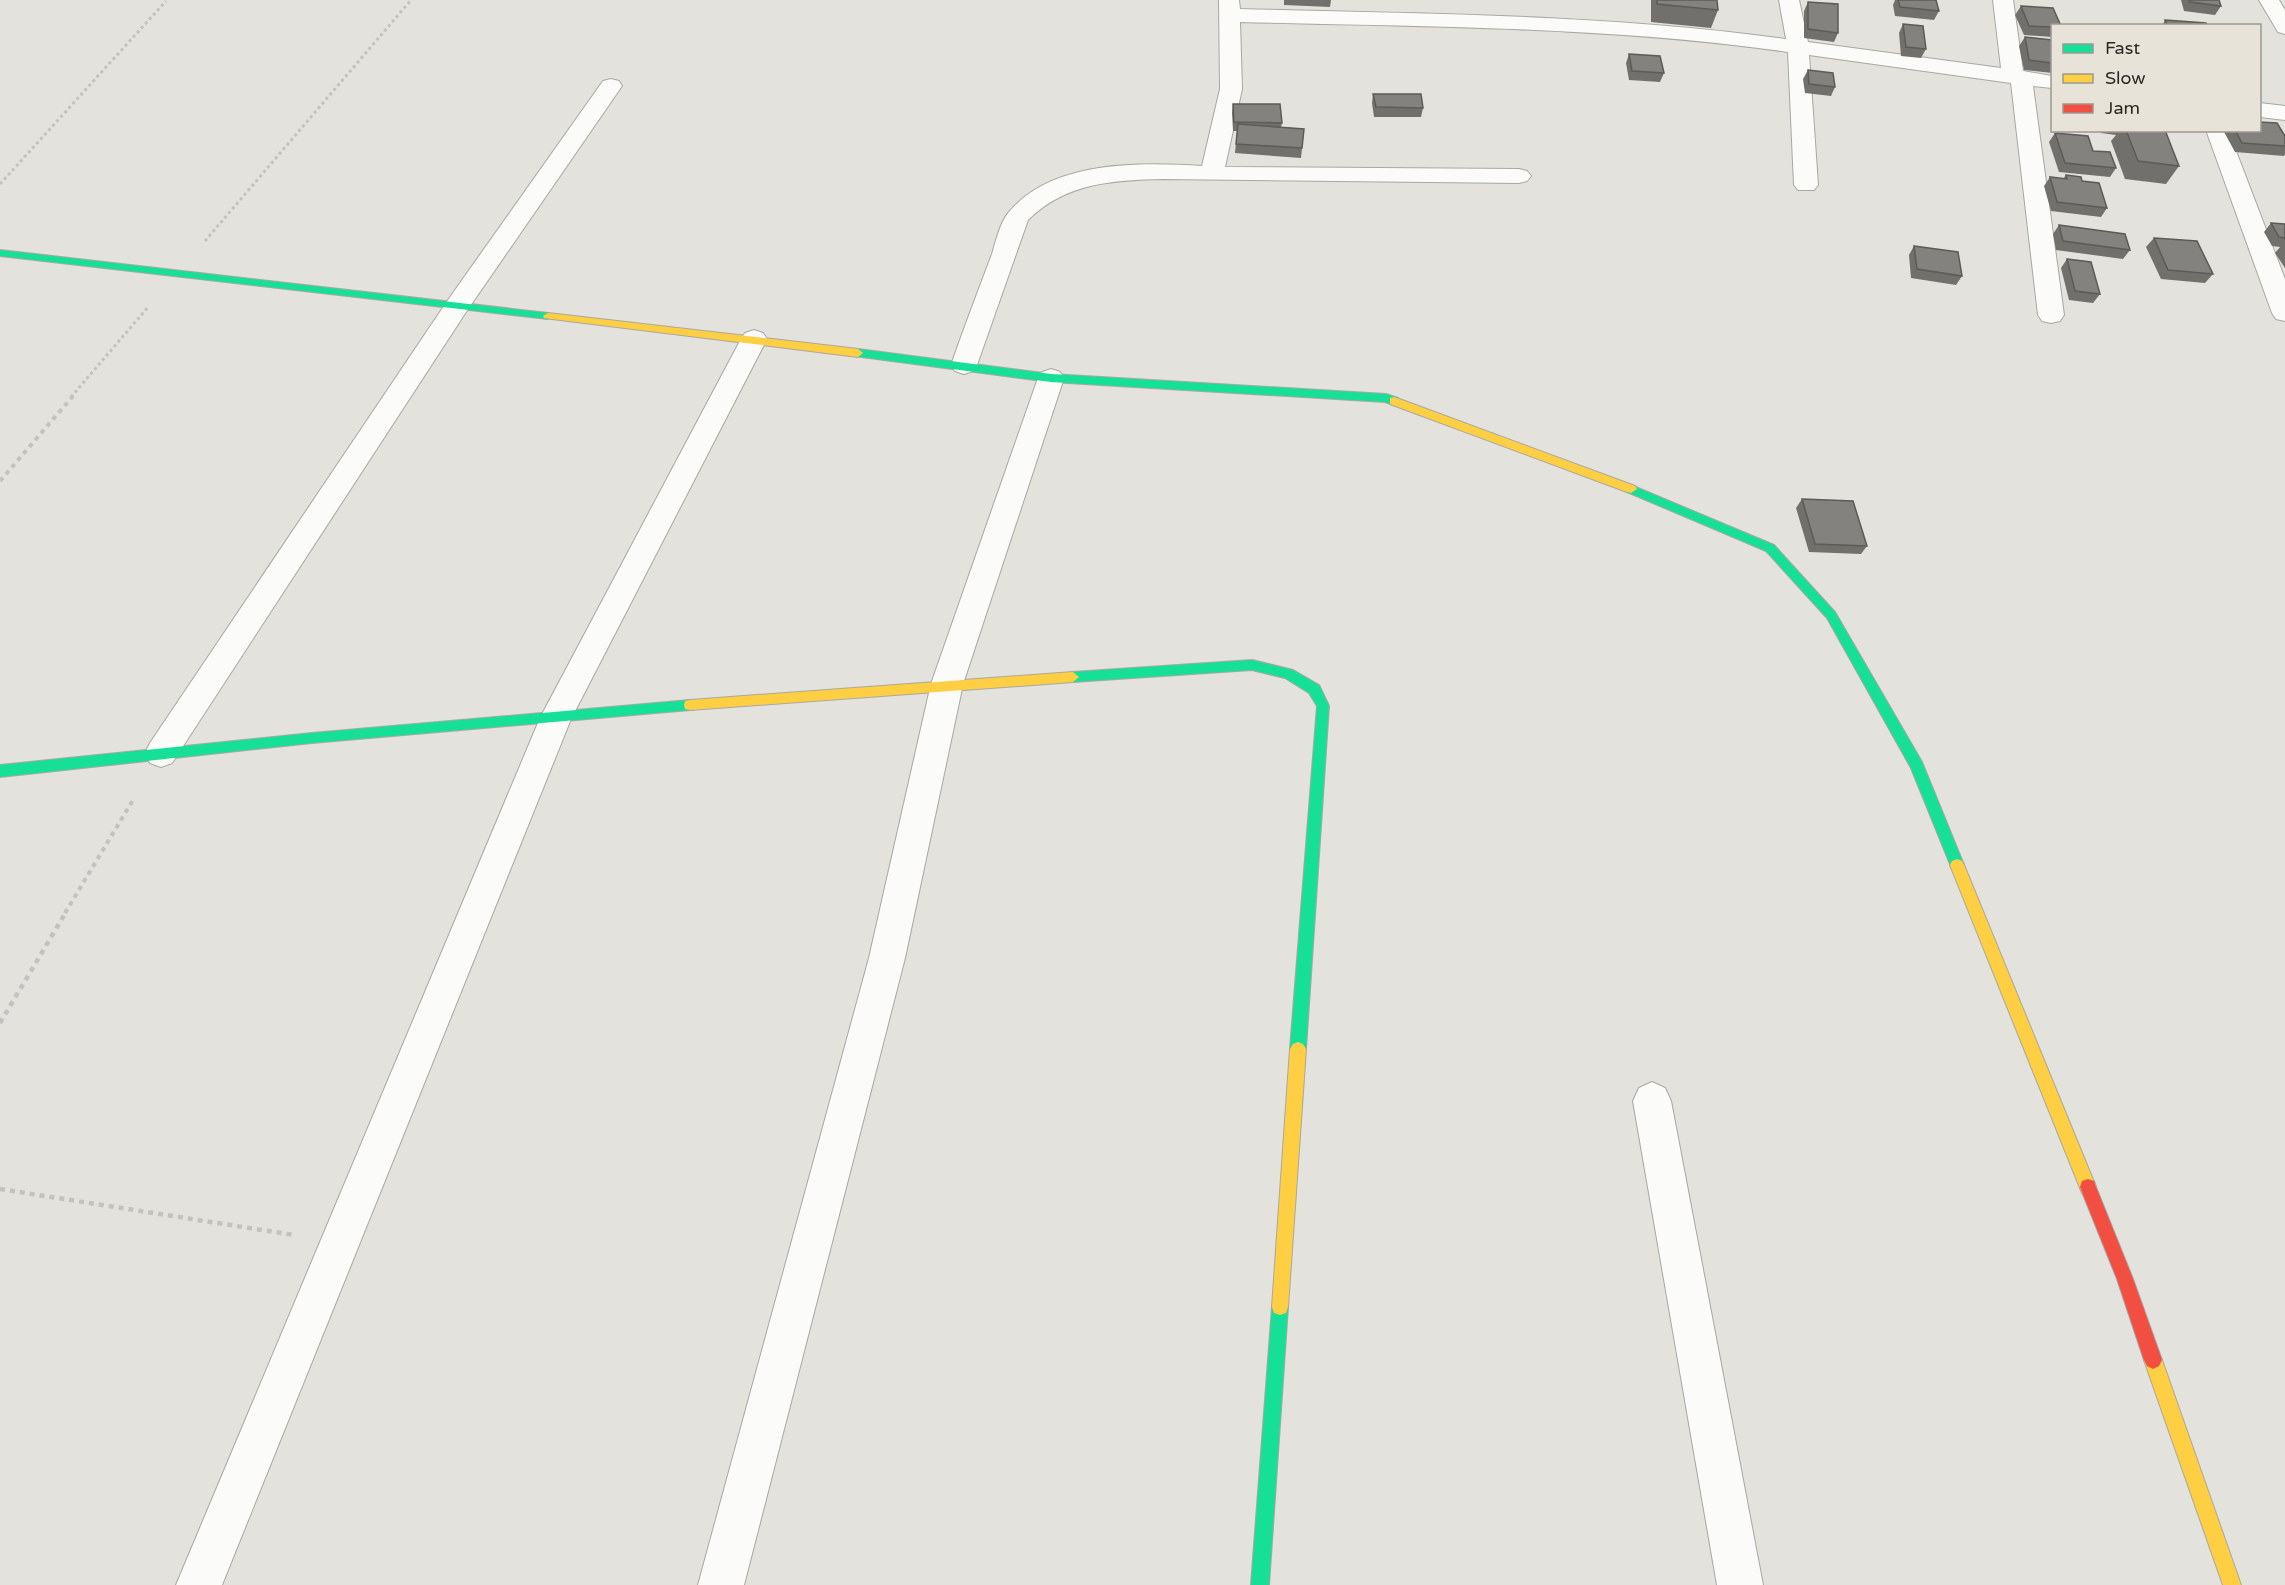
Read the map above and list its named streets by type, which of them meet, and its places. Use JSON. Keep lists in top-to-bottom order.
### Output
{
  "legend": ["Fast", "Slow", "Jam"]
}
